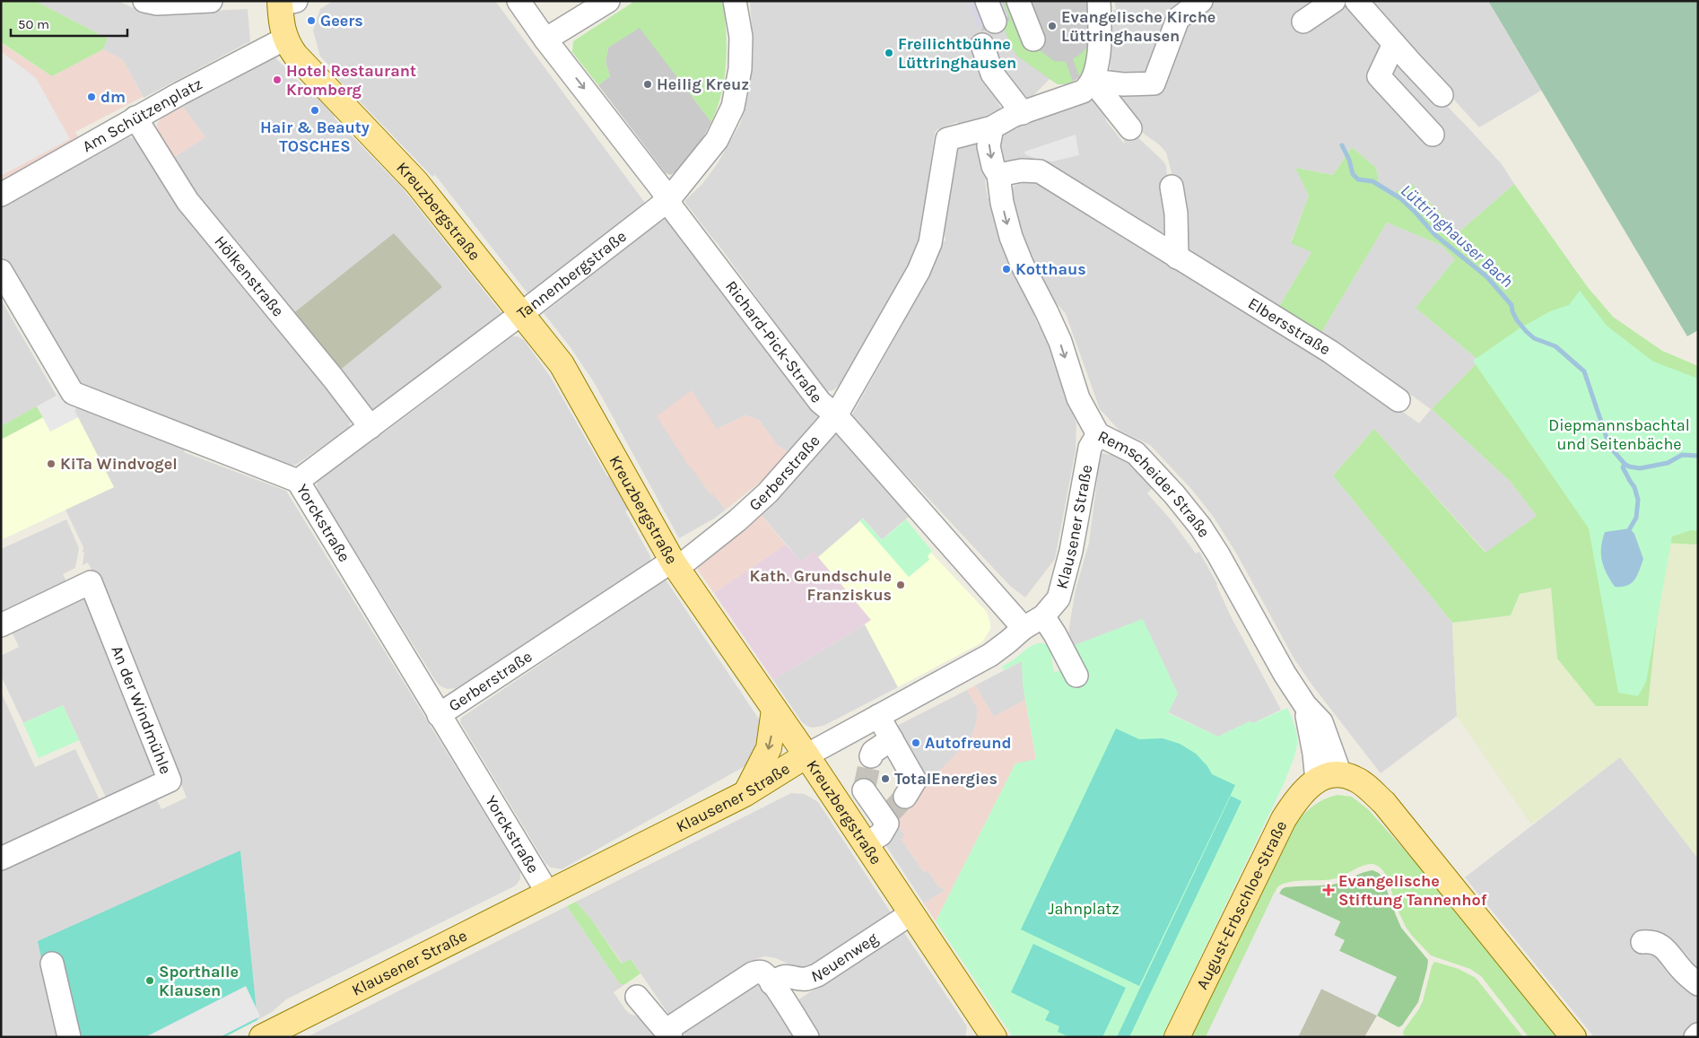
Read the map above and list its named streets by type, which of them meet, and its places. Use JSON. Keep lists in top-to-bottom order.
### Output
{
  "streets": {
    "main road": ["Kreuzbergstraße", "Klausener Straße", "August-Erbschloe-Straße"],
    "street": [
      "Am Schützenplatz",
      "Tannenbergstraße",
      "Hölkenstraße",
      "Elbersstraße",
      "Richard-Pick-Straße",
      "Gerberstraße",
      "Remscheider Straße",
      "Yorckstraße",
      "An der Windmühle",
      "Neuenweg"
    ]
  },
  "crossings": [
    ["Am Schützenplatz", "Kreuzbergstraße"],
    ["Am Schützenplatz", "Hölkenstraße"],
    ["Kreuzbergstraße", "Tannenbergstraße"],
    ["Kreuzbergstraße", "Gerberstraße"],
    ["Kreuzbergstraße", "Klausener Straße"],
    ["Kreuzbergstraße", "Neuenweg"],
    ["Tannenbergstraße", "Hölkenstraße"],
    ["Tannenbergstraße", "Richard-Pick-Straße"],
    ["Tannenbergstraße", "Yorckstraße"],
    ["Elbersstraße", "Remscheider Straße"],
    ["Richard-Pick-Straße", "Gerberstraße"],
    ["Richard-Pick-Straße", "Klausener Straße"],
    ["Gerberstraße", "Remscheider Straße"],
    ["Gerberstraße", "Yorckstraße"],
    ["Remscheider Straße", "Klausener Straße"],
    ["Remscheider Straße", "August-Erbschloe-Straße"],
    ["Yorckstraße", "Klausener Straße"]
  ],
  "one_way": ["Remscheider Straße"],
  "water": ["Lüttringhauser Bach"],
  "parks": ["Diepmannsbachtal und Seitenbäche", "Jahnplatz"],
  "places": {
    "other": [
      "Geers",
      "Evangelische Kirche Lüttringhausen",
      "Freilichtbühne Lüttringhausen",
      "Hotel Restaurant Kromberg",
      "Heilig Kreuz",
      "dm",
      "Hair & Beauty TOSCHES",
      "Kotthaus",
      "KiTa Windvogel",
      "Kath. Grundschule Franziskus",
      "Autofreund",
      "TotalEnergies",
      "Sporthalle Klausen"
    ],
    "health": ["Evangelische Stiftung Tannenhof"]
  },
  "scale_bar": "50 m"
}
